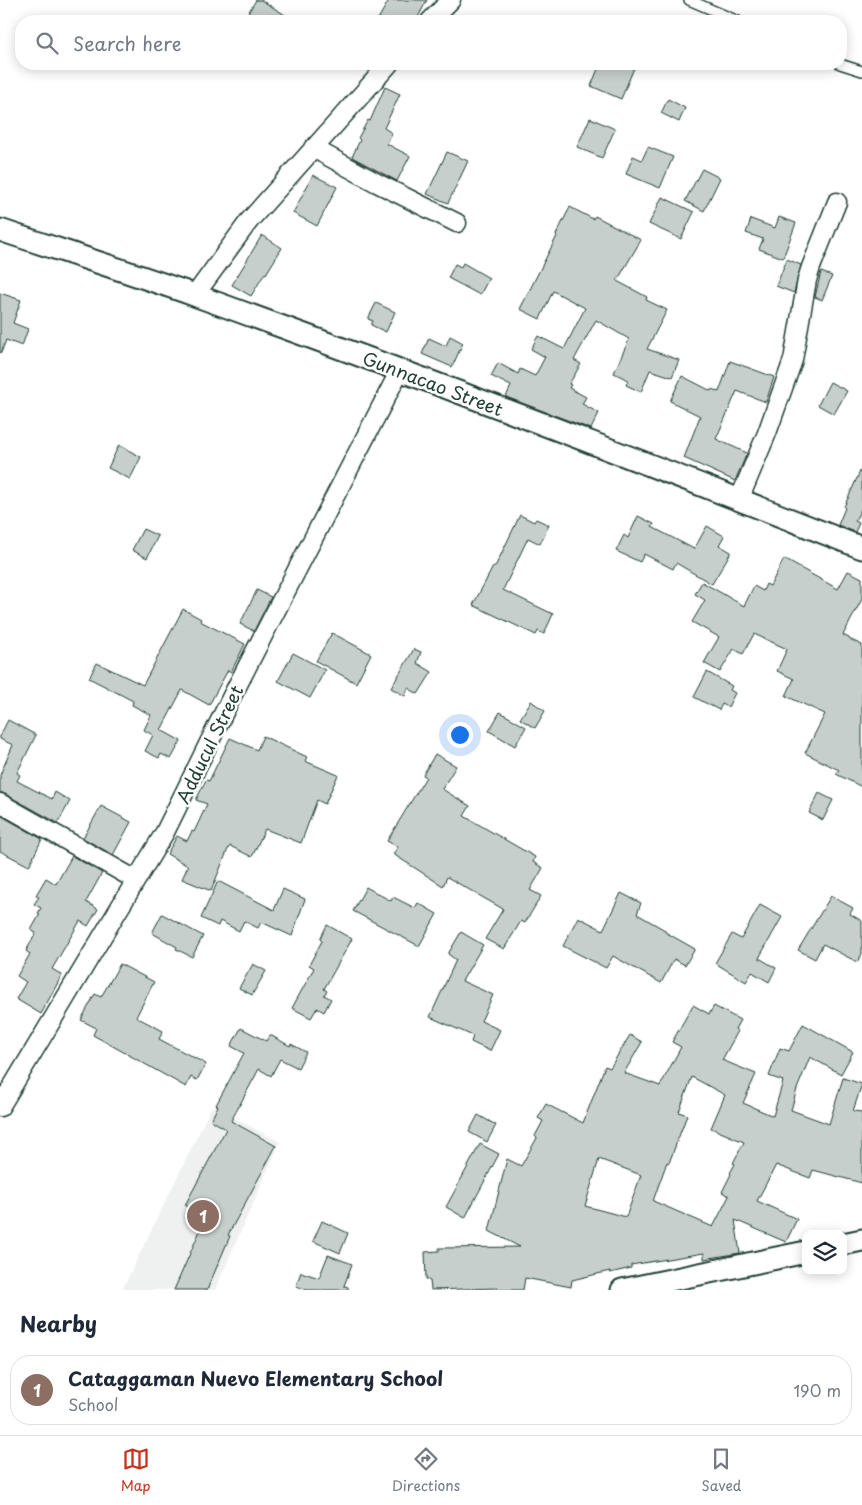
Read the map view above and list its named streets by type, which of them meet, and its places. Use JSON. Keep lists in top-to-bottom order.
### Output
{
  "streets": {
    "street": ["Gunnacao Street", "Adducul Street"]
  },
  "crossings": [
    ["Gunnacao Street", "Adducul Street"]
  ],
  "page": {
    "search": "Search here",
    "pins": "1",
    "heading": "Nearby",
    "list": [
      {
        "mark": "1",
        "name": "Cataggaman Nuevo Elementary School",
        "note": "School",
        "value": "190 m"
      }
    ],
    "nav": ["Map", "Directions", "Saved"]
  }
}
